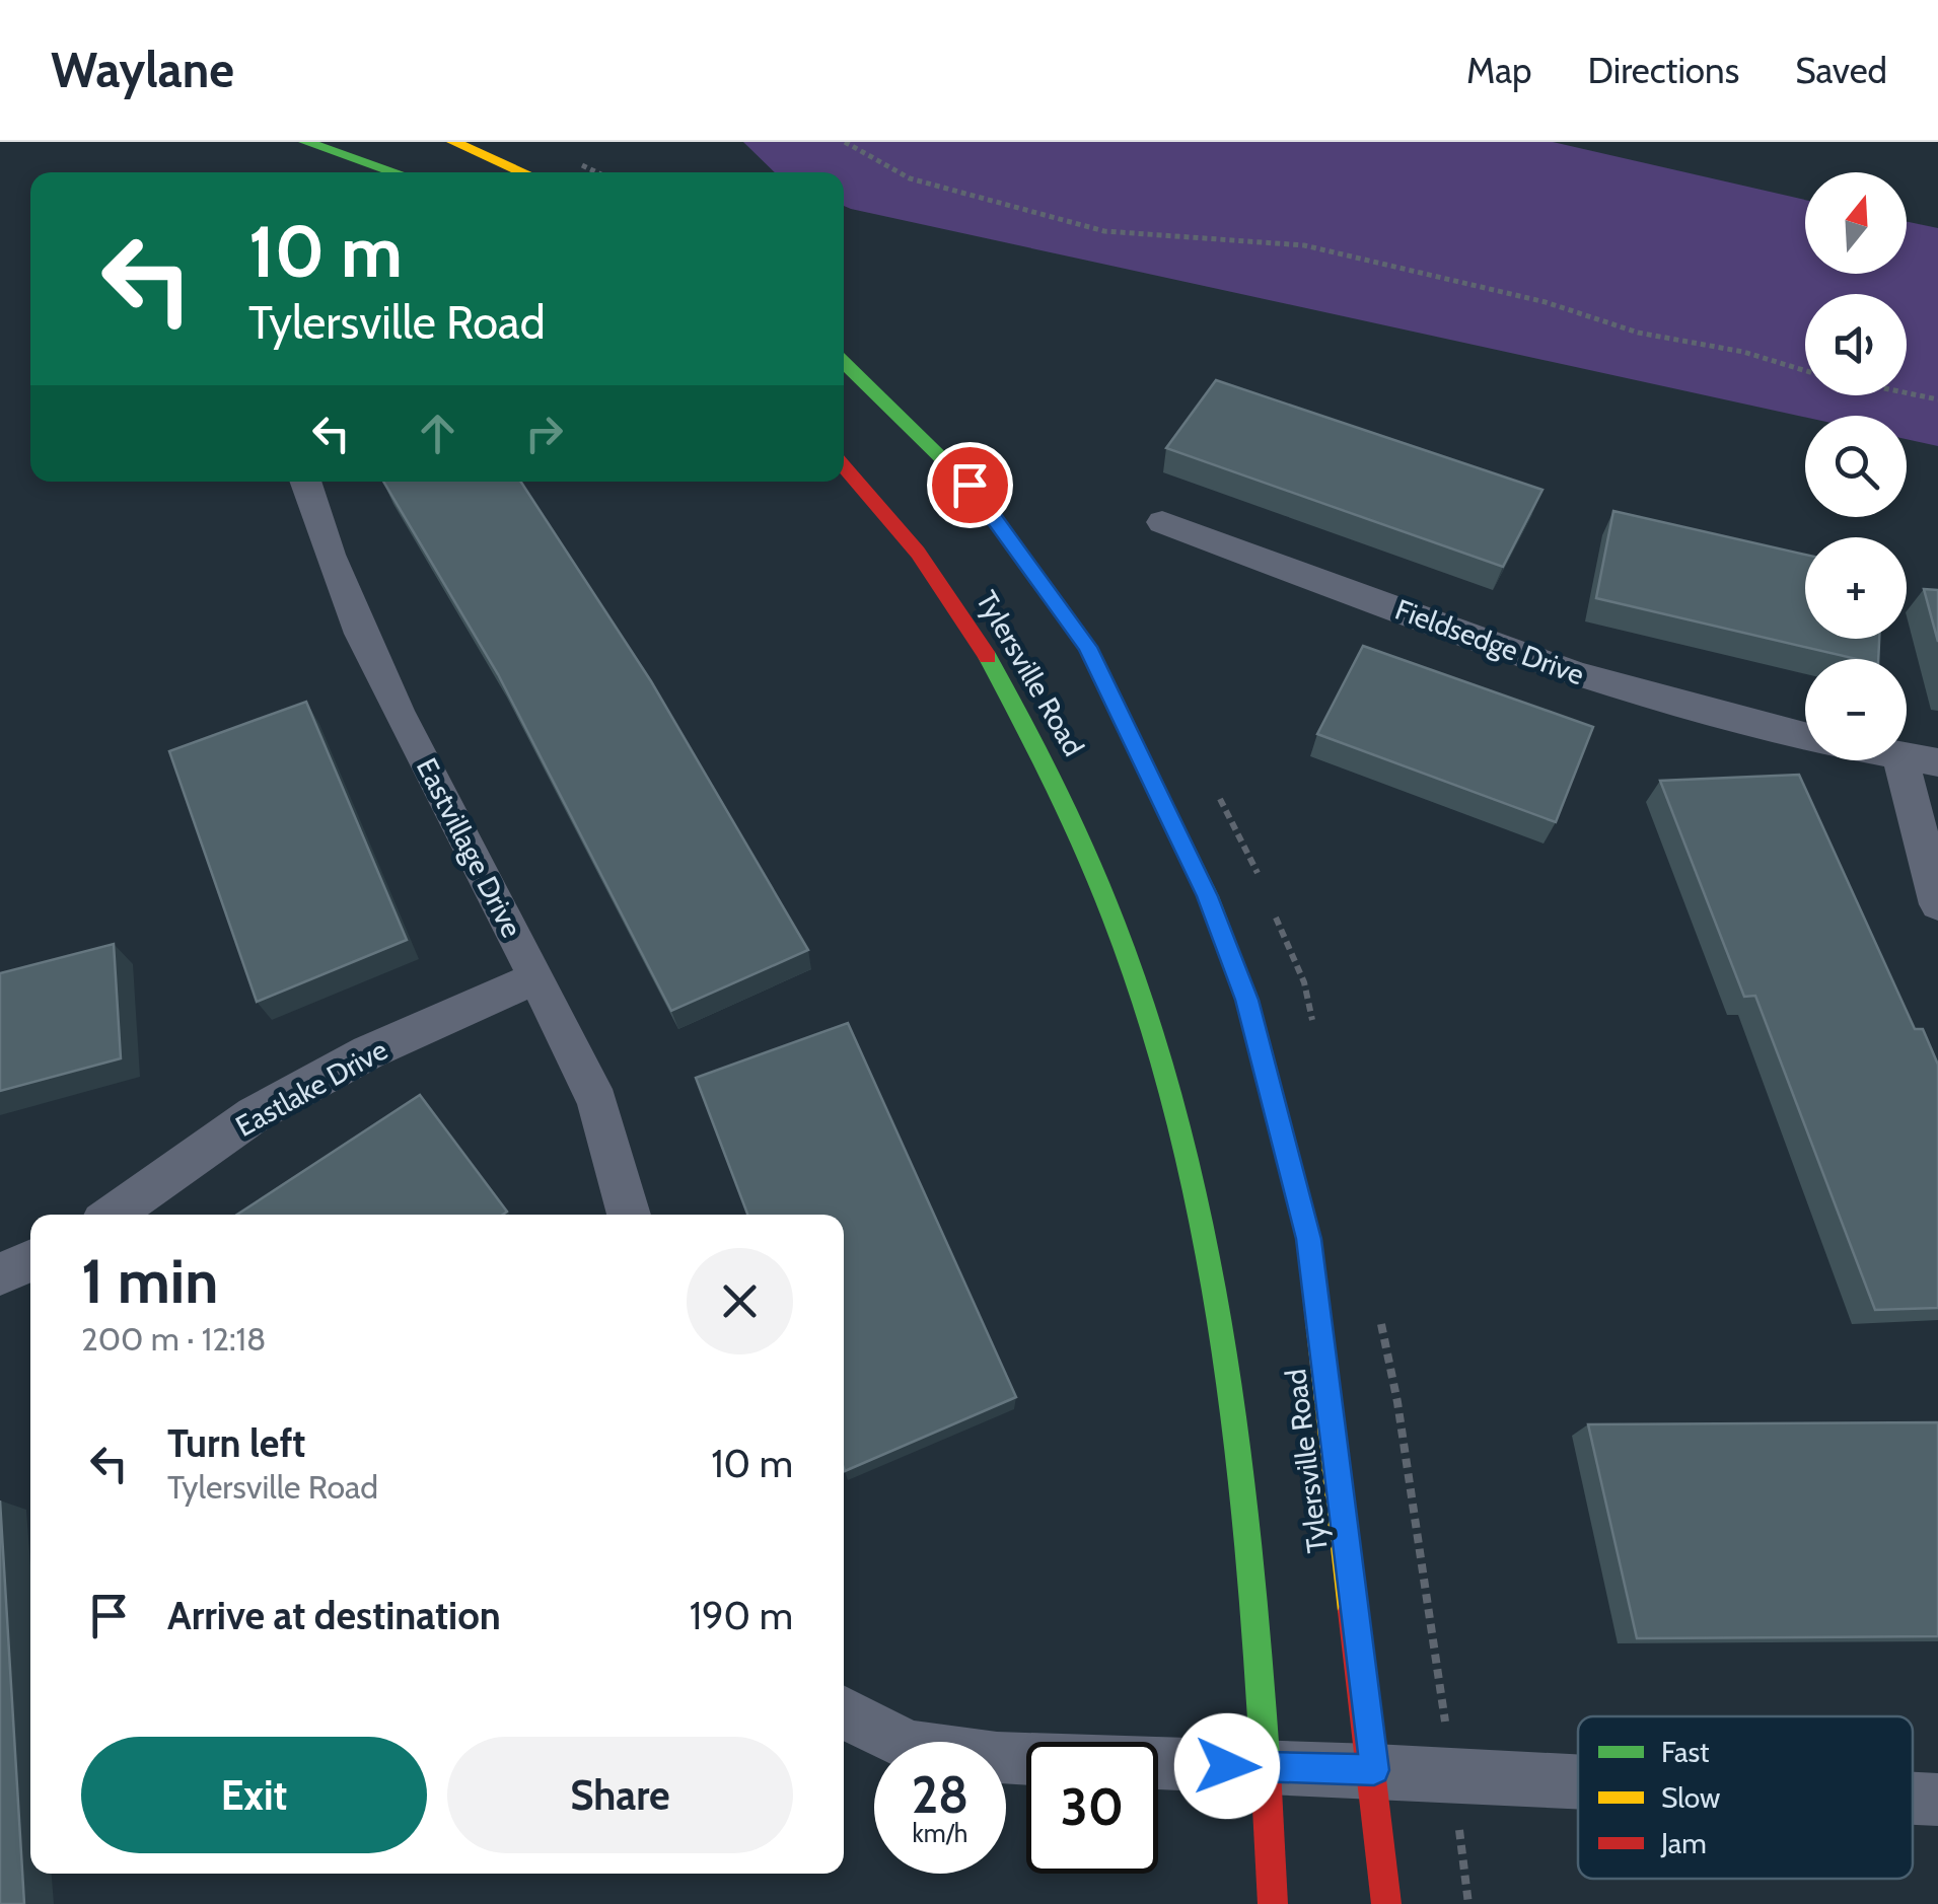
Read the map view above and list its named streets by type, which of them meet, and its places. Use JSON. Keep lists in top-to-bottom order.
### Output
{
  "streets": {
    "main road": ["Tylersville Road"],
    "street": ["Fieldsedge Drive", "Eastvillage Drive", "Eastlake Drive"]
  },
  "crossings": [
    ["Eastvillage Drive", "Eastlake Drive"]
  ],
  "legend": ["Fast", "Slow", "Jam"],
  "north": "top",
  "page": {
    "header": "Waylane",
    "nav": ["Map", "Directions", "Saved"],
    "map_buttons": ["+", "−"],
    "turn": ["10 m", "Tylersville Road"],
    "heading": ["1 min", "200 m · 12:18"],
    "list": [
      {
        "name": "Turn left",
        "note": "Tylersville Road",
        "value": "10 m"
      },
      {
        "name": "Arrive at destination",
        "value": "190 m"
      }
    ],
    "buttons": ["Exit", "Share"],
    "speed": "28 km/h",
    "limit": "30"
  }
}
